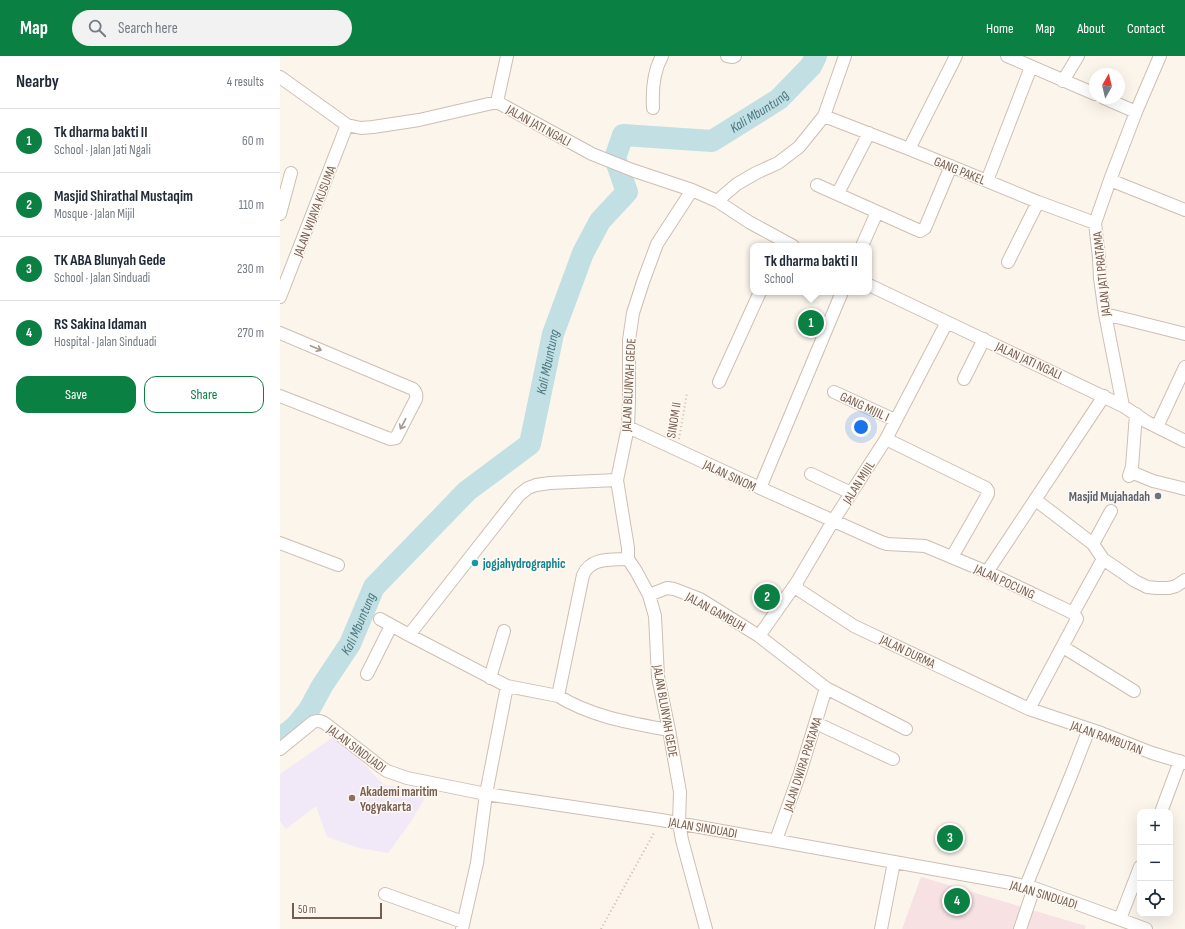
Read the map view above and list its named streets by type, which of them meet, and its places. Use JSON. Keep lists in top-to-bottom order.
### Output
{
  "streets": {
    "street": [
      "JALAN JATI NGALI",
      "GANG PAKEL",
      "JALAN WIJAYA KUSUMA",
      "JALAN JATI PRATAMA",
      "JALAN BLUNYAH GEDE",
      "GANG MIJIL I",
      "JALAN SINOM",
      "JALAN MIJIL",
      "JALAN POCUNG",
      "JALAN GAMBUH",
      "JALAN DURMA",
      "JALAN RAMBUTAN",
      "JALAN SINDUADI",
      "JALAN DWIRA PRATAMA"
    ],
    "path": ["SINOM II"]
  },
  "crossings": [
    ["JALAN JATI NGALI", "JALAN WIJAYA KUSUMA"],
    ["JALAN JATI NGALI", "JALAN JATI PRATAMA"],
    ["JALAN JATI NGALI", "JALAN BLUNYAH GEDE"],
    ["JALAN JATI NGALI", "JALAN MIJIL"],
    ["GANG PAKEL", "JALAN JATI PRATAMA"],
    ["JALAN BLUNYAH GEDE", "JALAN SINOM"],
    ["JALAN BLUNYAH GEDE", "JALAN GAMBUH"],
    ["JALAN BLUNYAH GEDE", "JALAN SINDUADI"],
    ["GANG MIJIL I", "JALAN MIJIL"],
    ["SINOM II", "JALAN SINOM"],
    ["JALAN SINOM", "JALAN MIJIL"],
    ["JALAN SINOM", "JALAN POCUNG"],
    ["JALAN MIJIL", "JALAN POCUNG"],
    ["JALAN MIJIL", "JALAN GAMBUH"],
    ["JALAN MIJIL", "JALAN DURMA"],
    ["JALAN GAMBUH", "JALAN DWIRA PRATAMA"],
    ["JALAN DURMA", "JALAN RAMBUTAN"],
    ["JALAN SINDUADI", "JALAN DWIRA PRATAMA"]
  ],
  "water": ["Kali Mbuntung"],
  "places": ["Masjid Mujahadah", "jogjahydrographic", "Akademi maritim Yogyakarta"],
  "scale_bar": "50 m",
  "north": "top",
  "page": {
    "header": "Map",
    "search": "Search here",
    "nav": [
      "Home",
      "Map",
      "About",
      "Contact"
    ],
    "heading": ["Nearby", "4 results"],
    "list": [
      {
        "mark": "1",
        "name": "Tk dharma bakti II",
        "note": "School · Jalan Jati Ngali",
        "value": "60 m"
      },
      {
        "mark": "2",
        "name": "Masjid Shirathal Mustaqim",
        "note": "Mosque · Jalan Mijil",
        "value": "110 m"
      },
      {
        "mark": "3",
        "name": "TK ABA Blunyah Gede",
        "note": "School · Jalan Sinduadi",
        "value": "230 m"
      },
      {
        "mark": "4",
        "name": "RS Sakina Idaman",
        "note": "Hospital · Jalan Sinduadi",
        "value": "270 m"
      }
    ],
    "popup": ["Tk dharma bakti II", "School"],
    "pins": [
      "1",
      "2",
      "3",
      "4"
    ],
    "buttons": ["Save", "Share"],
    "map_buttons": ["+", "−"],
    "scale": "50 m"
  }
}
